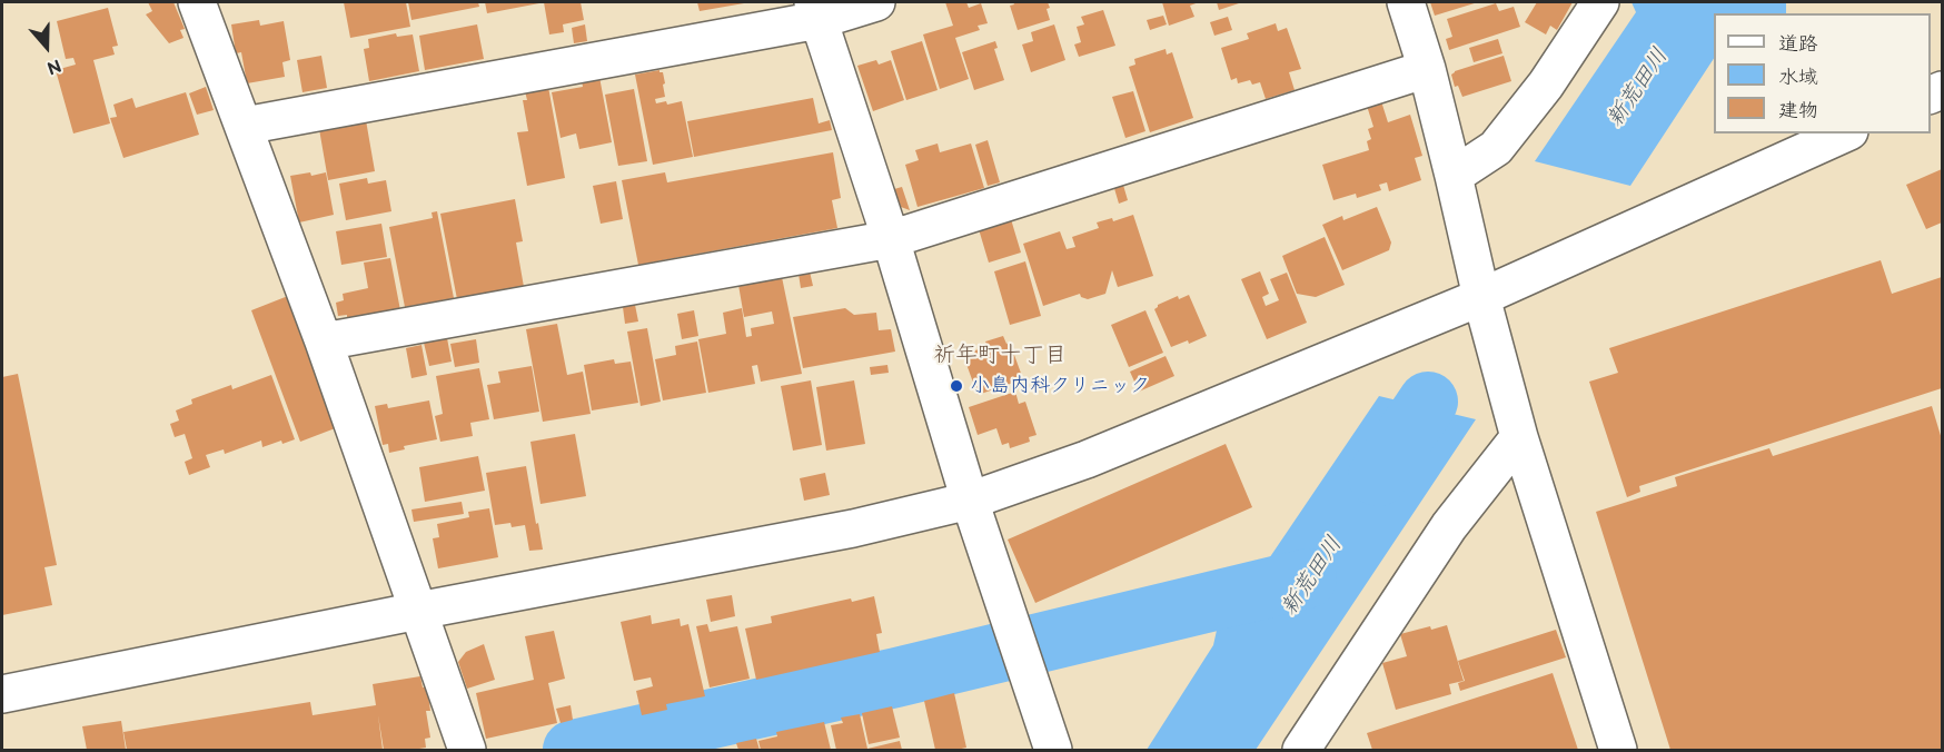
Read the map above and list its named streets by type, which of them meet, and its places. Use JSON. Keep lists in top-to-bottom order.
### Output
{
  "districts": ["祈年町十丁目"],
  "water": ["新荒田川"],
  "places": ["小島内科クリニック"],
  "legend": ["道路", "水域", "建物"],
  "north": "bottom"
}
